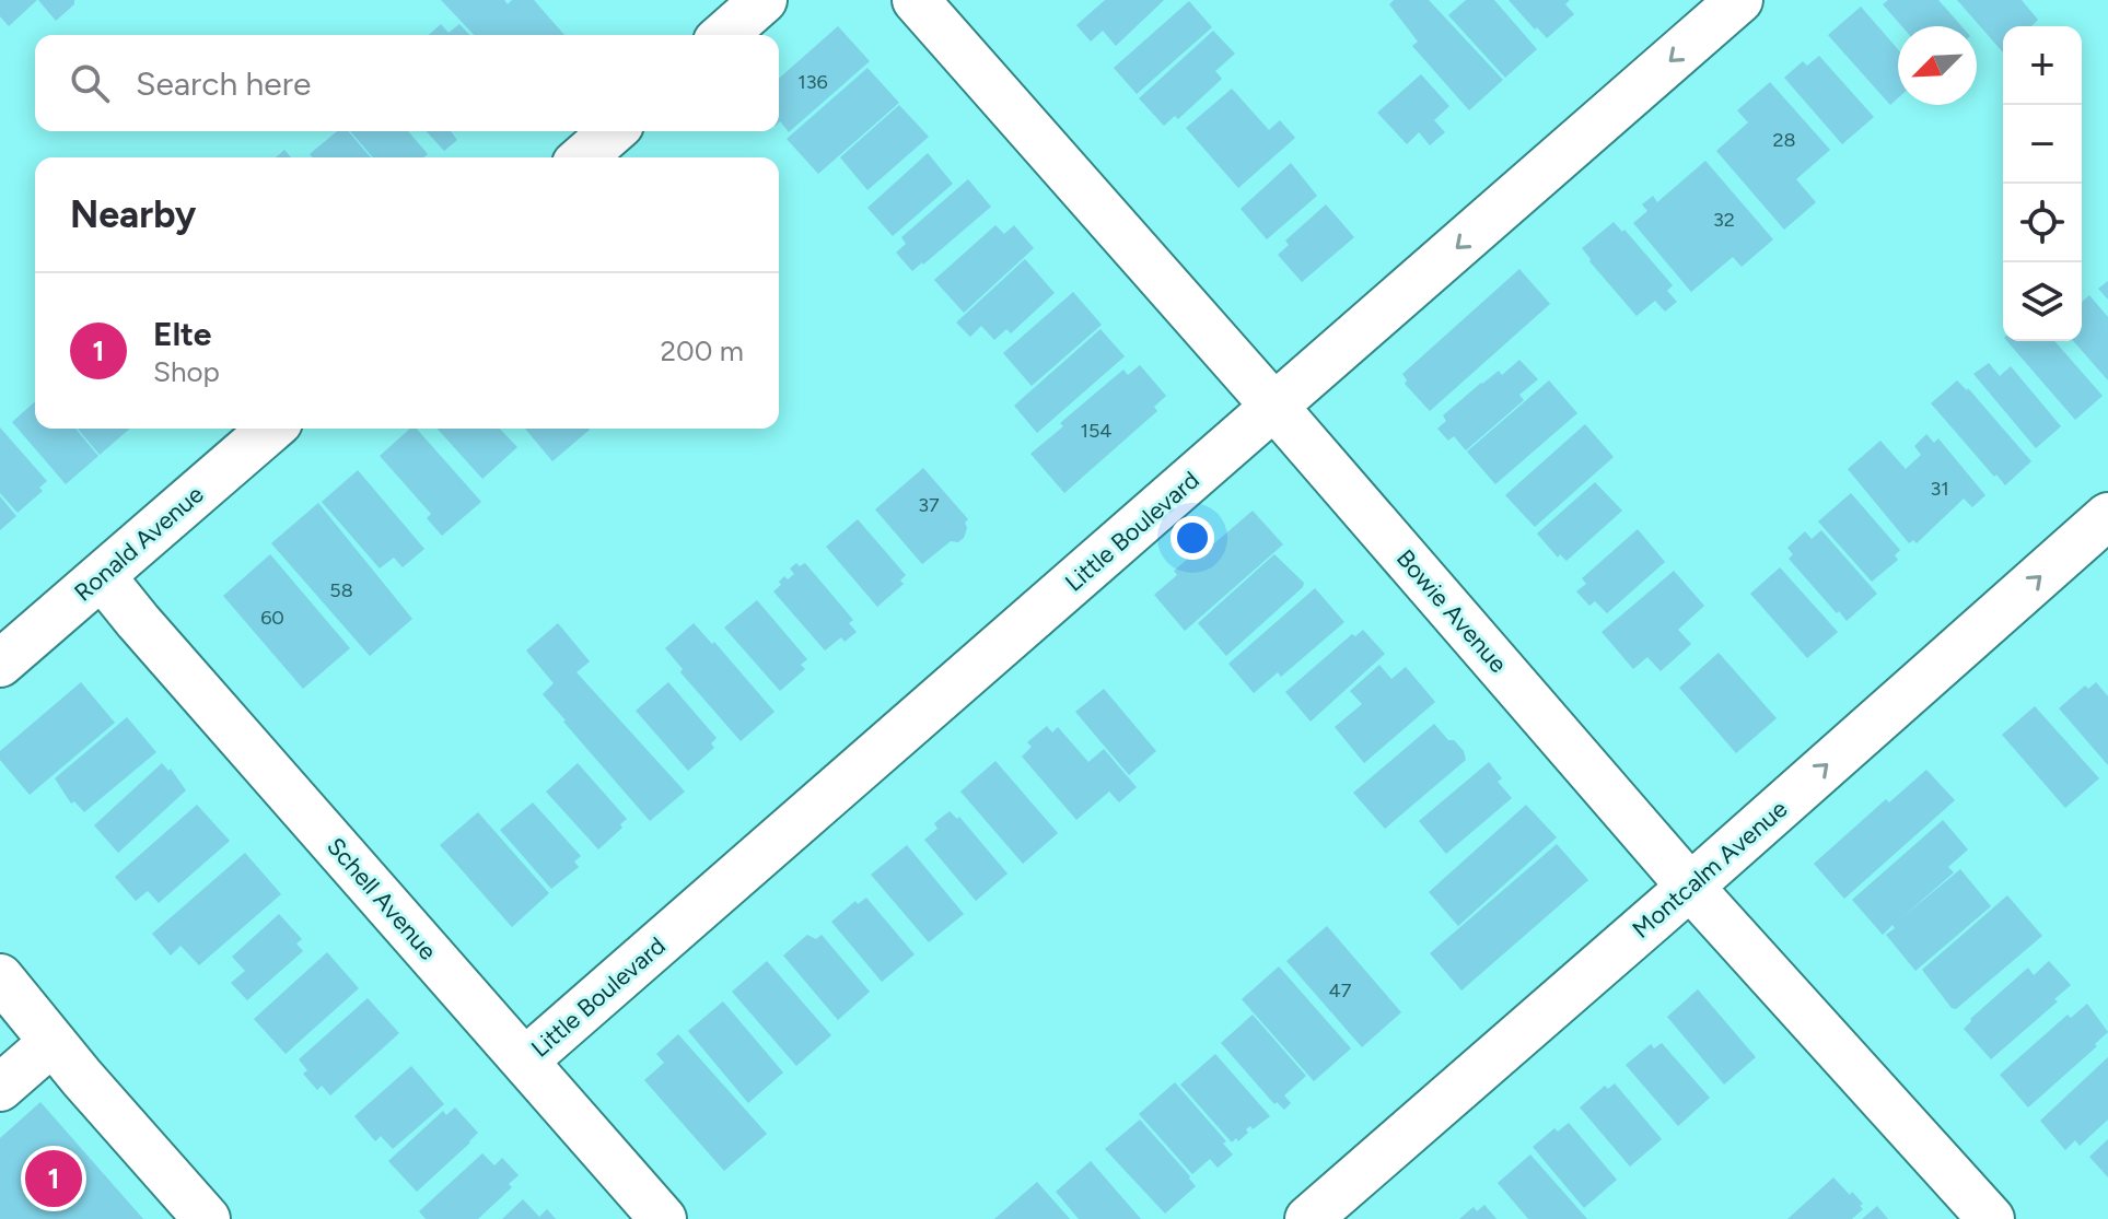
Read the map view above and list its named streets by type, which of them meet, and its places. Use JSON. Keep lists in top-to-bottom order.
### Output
{
  "streets": {
    "street": [
      "Little Boulevard",
      "Ronald Avenue",
      "Bowie Avenue",
      "Montcalm Avenue",
      "Schell Avenue"
    ]
  },
  "crossings": [
    ["Little Boulevard", "Bowie Avenue"],
    ["Little Boulevard", "Schell Avenue"],
    ["Ronald Avenue", "Schell Avenue"],
    ["Bowie Avenue", "Montcalm Avenue"]
  ],
  "one_way": ["Little Boulevard", "Montcalm Avenue"],
  "house_numbers": [
    "136",
    "28",
    "32",
    "154",
    "31",
    "37",
    "58",
    "60",
    "47"
  ],
  "north": "bottom left",
  "page": {
    "map_buttons": ["+", "−"],
    "search": "Search here",
    "heading": "Nearby",
    "list": [
      {
        "mark": "1",
        "name": "Elte",
        "note": "Shop",
        "value": "200 m"
      }
    ],
    "pins": "1"
  }
}
